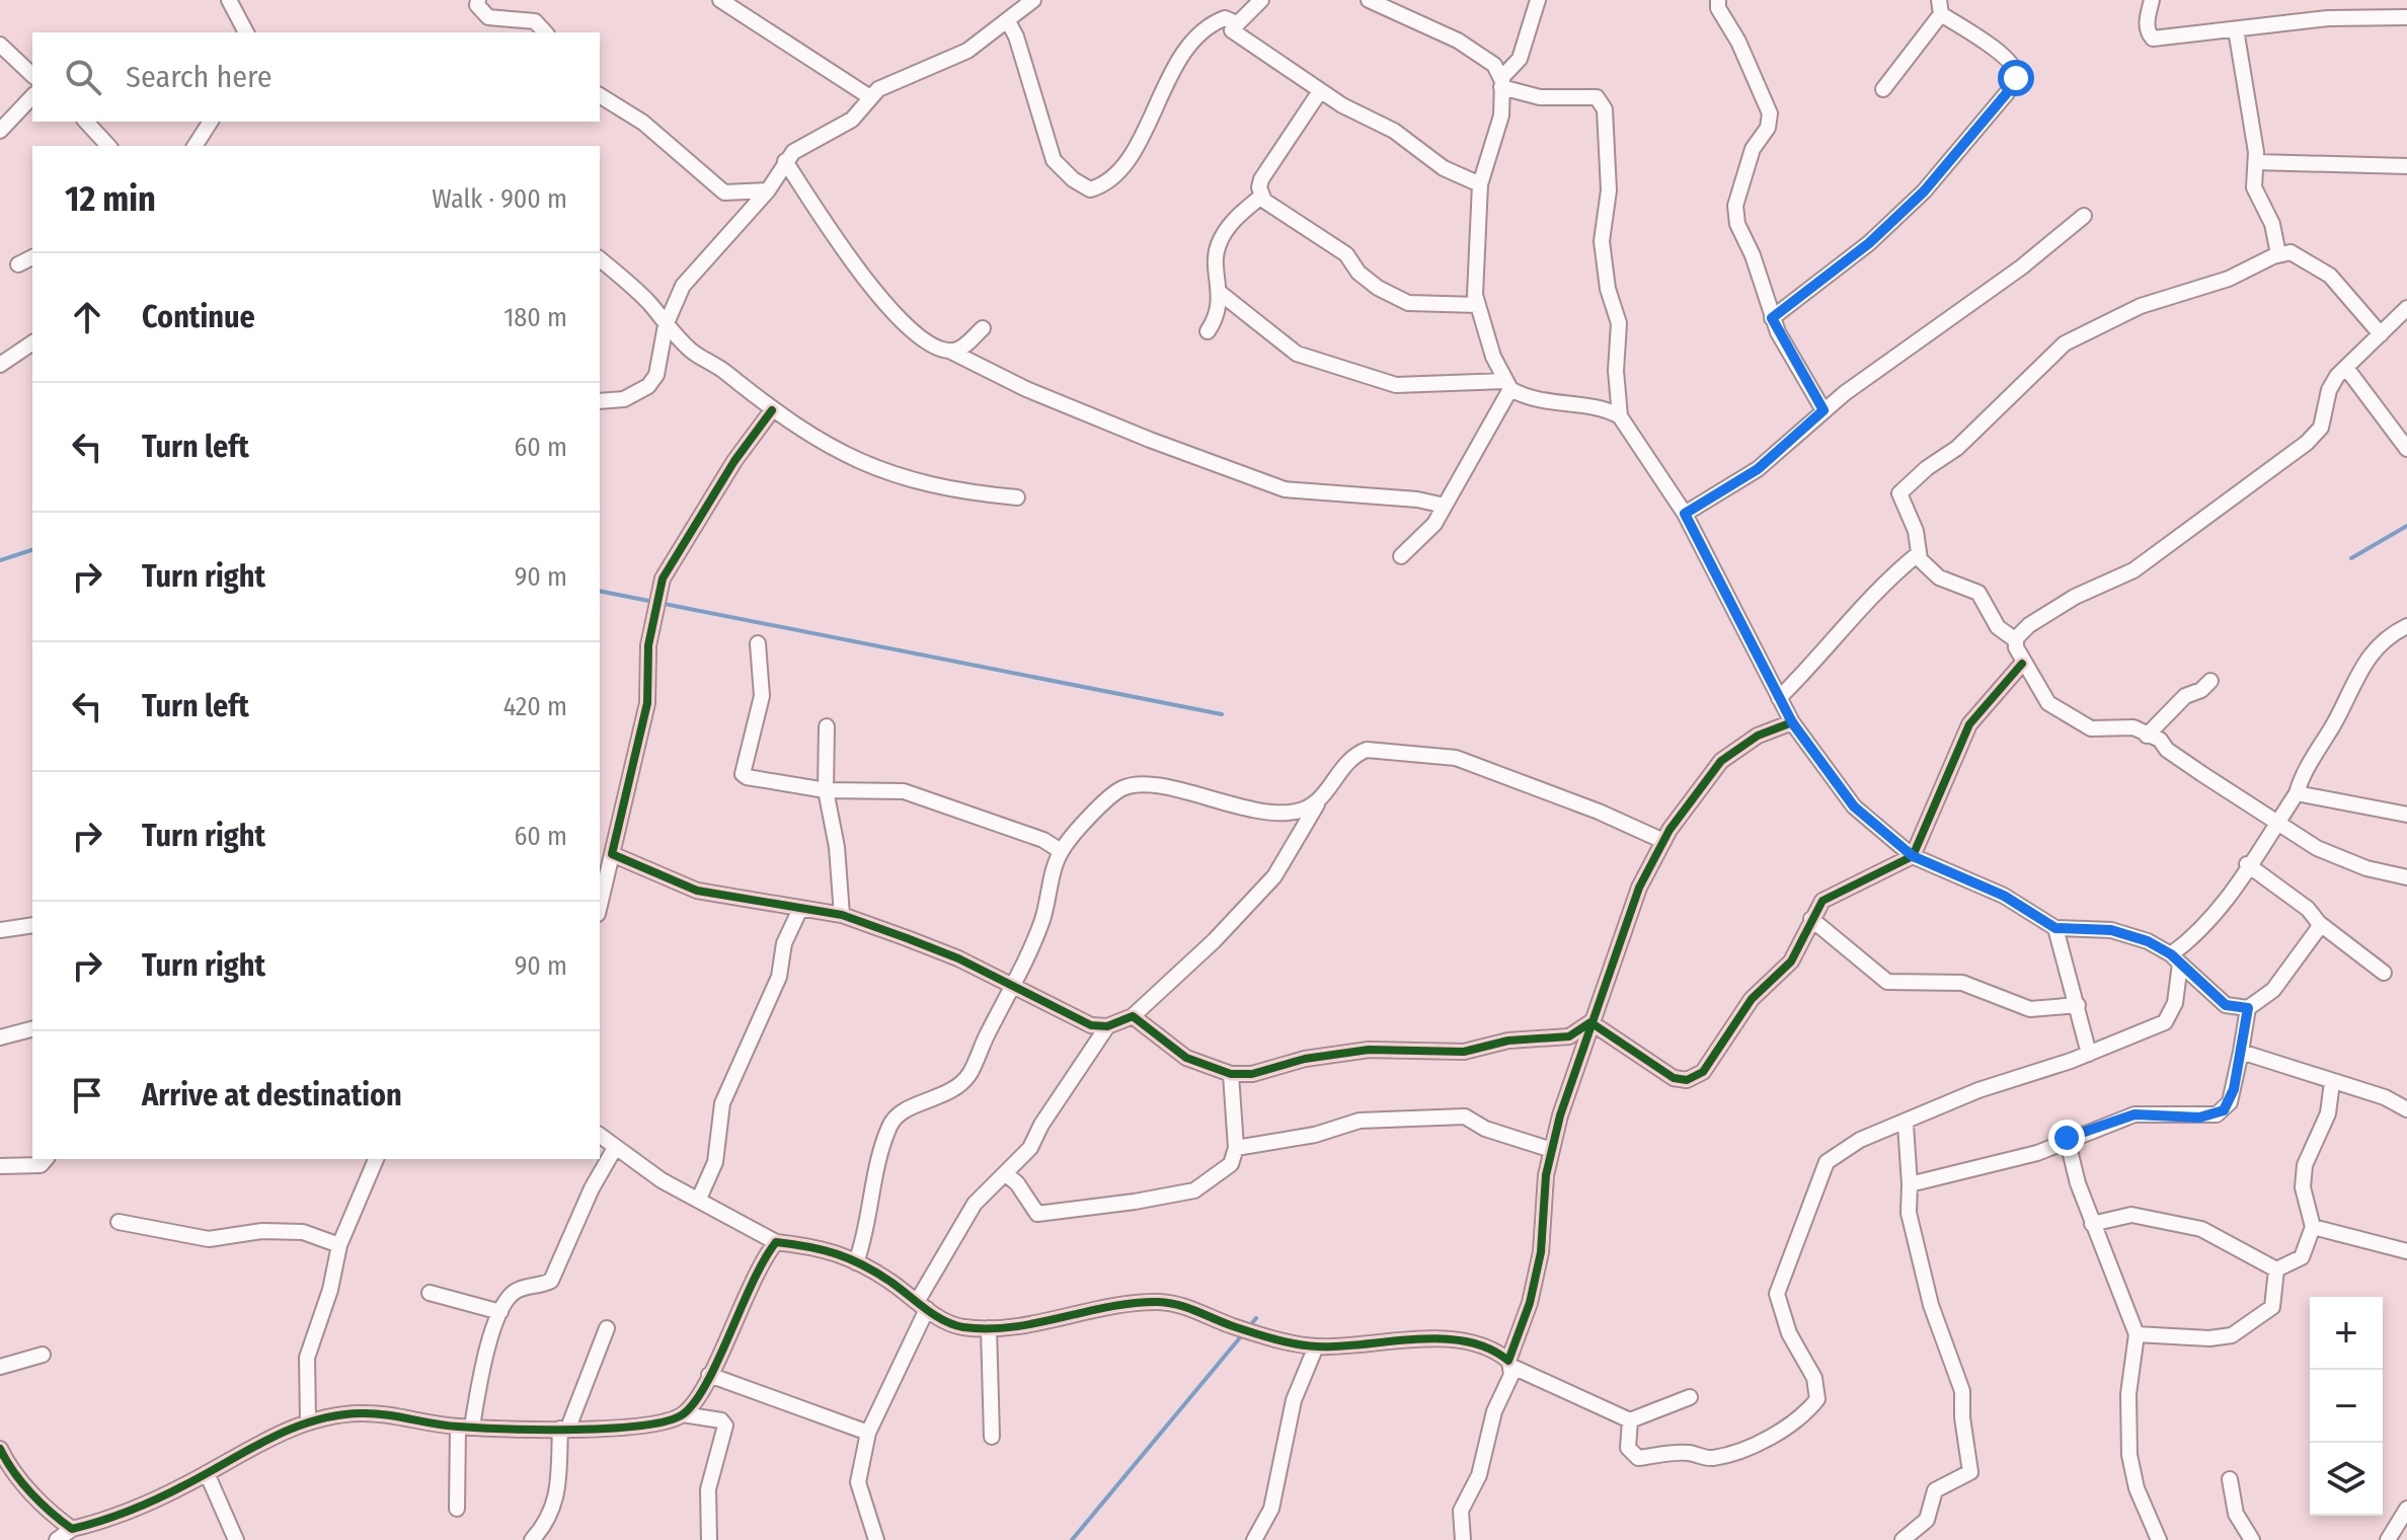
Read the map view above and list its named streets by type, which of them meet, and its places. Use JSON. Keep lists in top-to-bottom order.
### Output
{
  "page": {
    "search": "Search here",
    "heading": ["12 min", "Walk · 900 m"],
    "list": [
      ["Continue", "180 m"],
      ["Turn left", "60 m"],
      ["Turn right", "90 m"],
      ["Turn left", "420 m"],
      ["Turn right", "60 m"],
      ["Turn right", "90 m"],
      "Arrive at destination"
    ],
    "map_buttons": ["+", "−"]
  }
}
